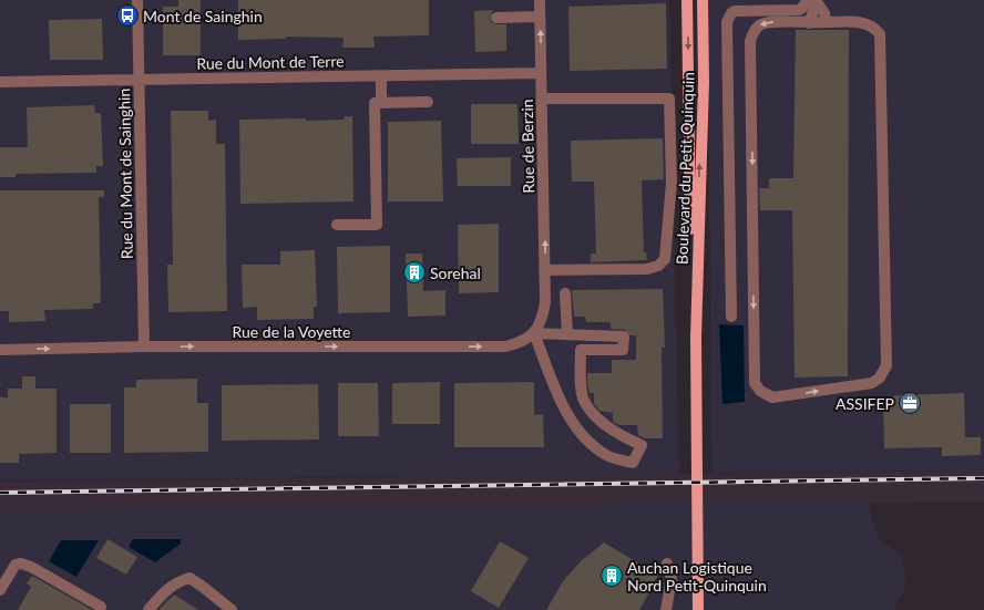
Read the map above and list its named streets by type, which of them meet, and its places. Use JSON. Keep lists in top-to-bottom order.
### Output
{
  "streets": {
    "main road": ["Boulevard du Petit Quinquin"],
    "street": [
      "Rue du Mont de Terre",
      "Rue de Berzin",
      "Rue du Mont de Sainghin",
      "Rue de la Voyette"
    ]
  },
  "crossings": [
    ["Rue du Mont de Terre", "Rue de Berzin"],
    ["Rue du Mont de Terre", "Rue du Mont de Sainghin"],
    ["Rue de Berzin", "Rue de la Voyette"],
    ["Rue du Mont de Sainghin", "Rue de la Voyette"]
  ],
  "one_way": ["Rue de Berzin", "Rue de la Voyette"],
  "places": {
    "bus stop": ["Mont de Sainghin"],
    "building": ["Sorehal", "Auchan Logistique Nord Petit-Quinquin"],
    "office": ["ASSIFEP"]
  }
}
